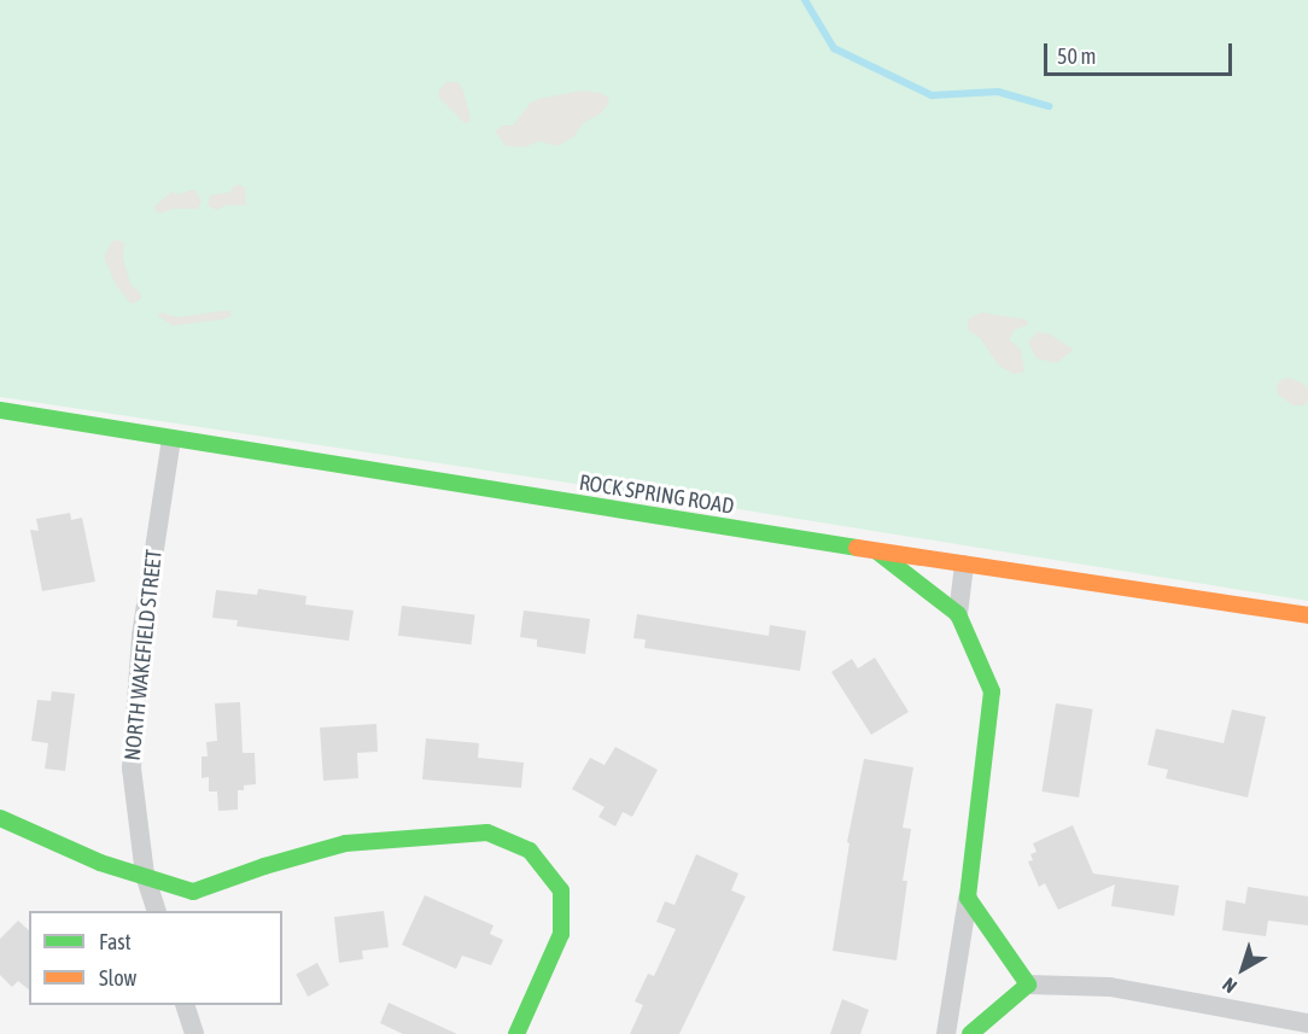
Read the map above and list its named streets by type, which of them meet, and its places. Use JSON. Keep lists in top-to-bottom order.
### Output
{
  "streets": {
    "street": ["ROCK SPRING ROAD", "NORTH WAKEFIELD STREET"]
  },
  "crossings": [
    ["ROCK SPRING ROAD", "NORTH WAKEFIELD STREET"]
  ],
  "legend": ["Fast", "Slow"],
  "scale_bar": "50 m",
  "north": "bottom left"
}
